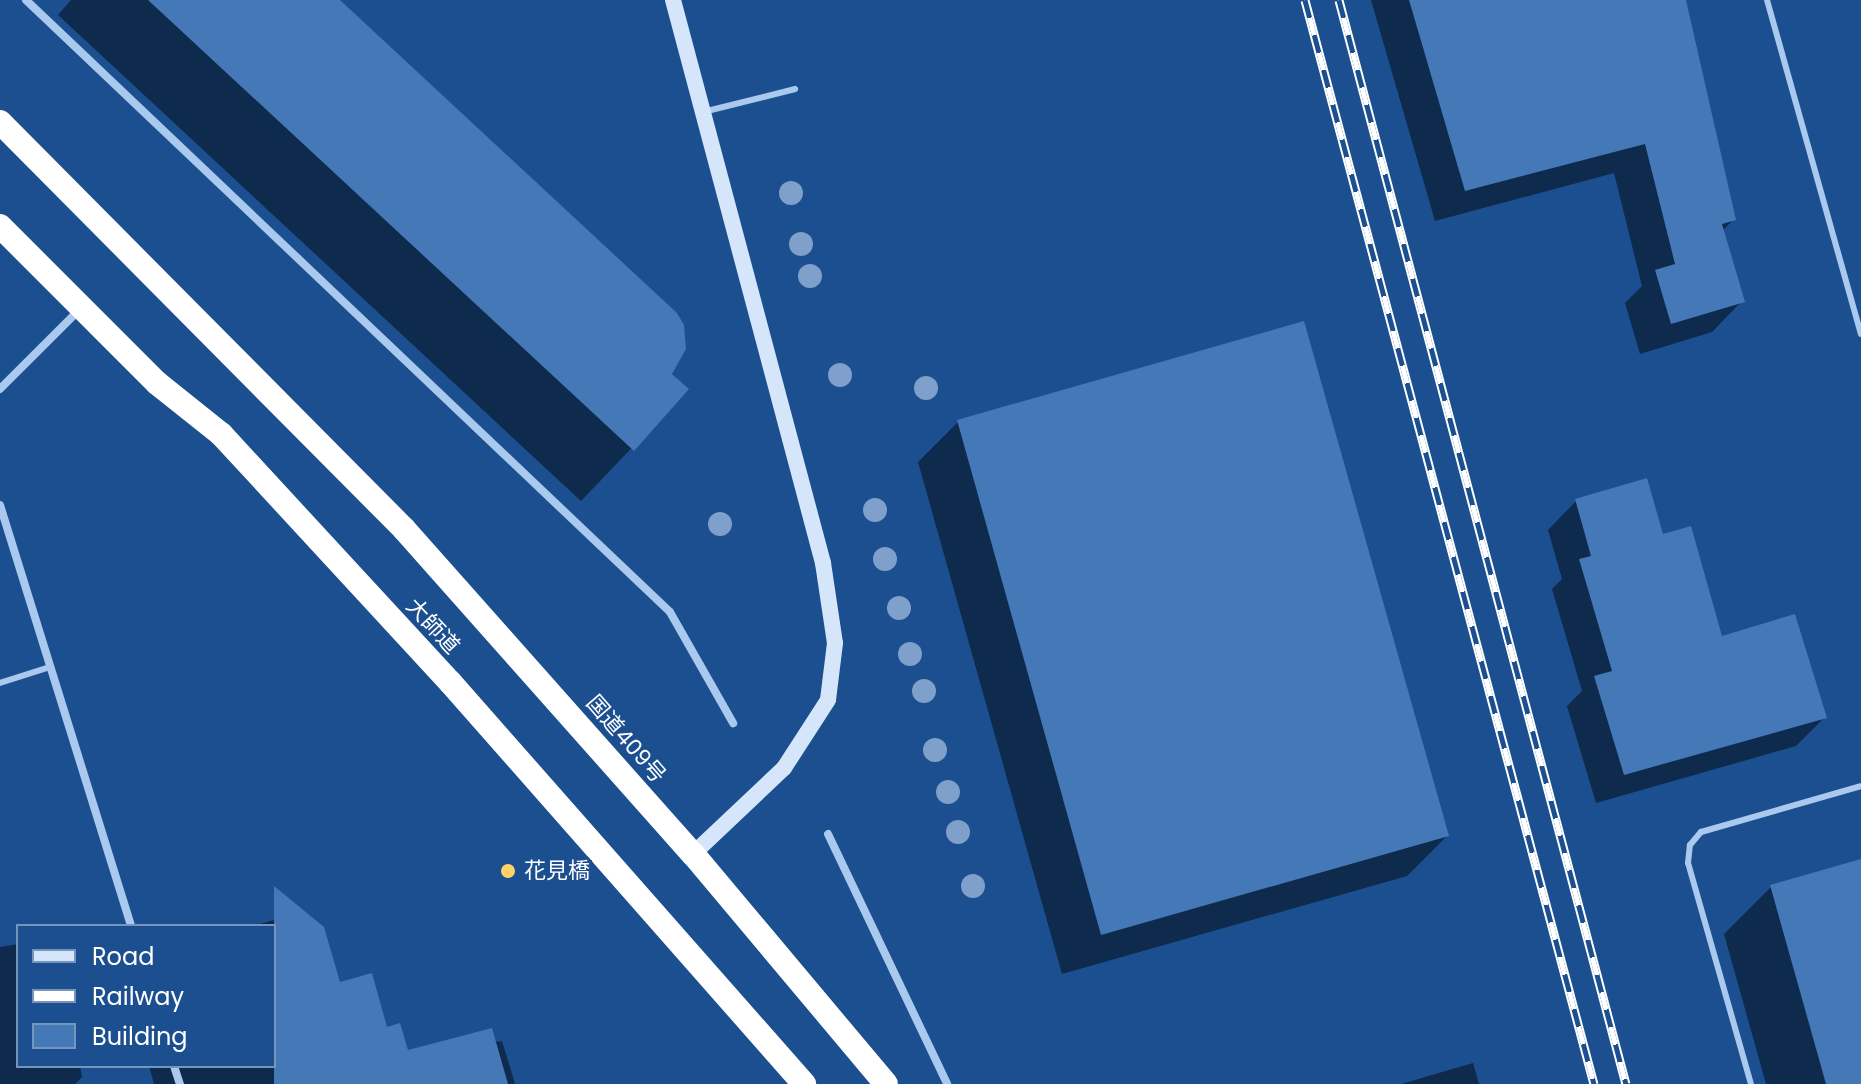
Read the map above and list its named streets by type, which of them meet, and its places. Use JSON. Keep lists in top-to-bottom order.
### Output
{
  "streets": {
    "highway": ["大師道", "国道409号"]
  },
  "crossings": [
    ["大師道", "国道409号"]
  ],
  "places": ["花見橋"],
  "legend": ["Road", "Railway", "Building"]
}
